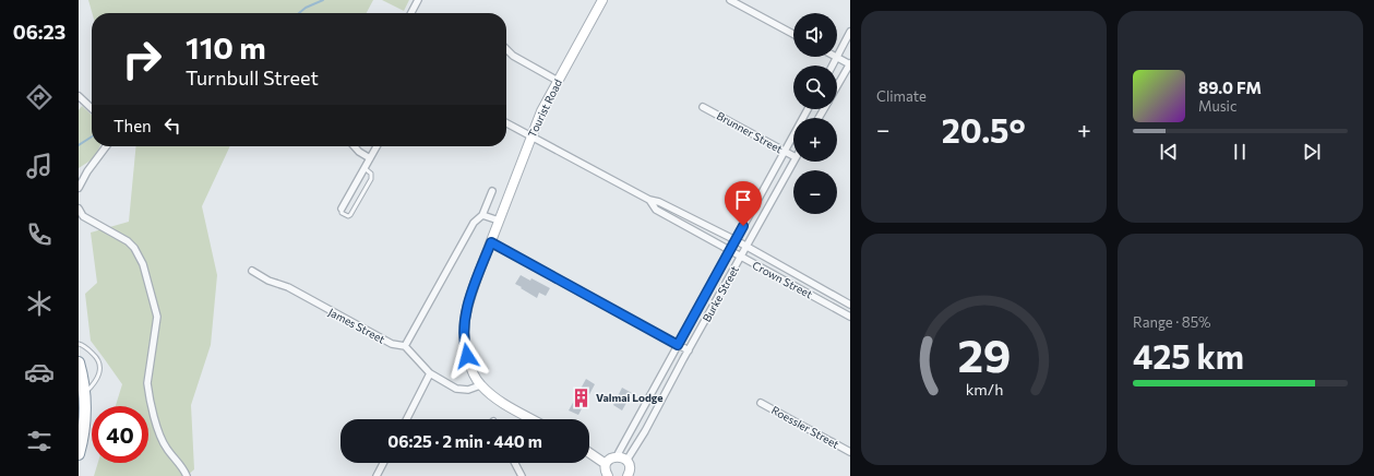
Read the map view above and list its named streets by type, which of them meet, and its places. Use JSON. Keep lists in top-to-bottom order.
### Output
{
  "streets": {
    "street": [
      "Tourist Road",
      "Brunner Street",
      "Crown Street",
      "Burke Street",
      "James Street",
      "Roessler Street"
    ]
  },
  "crossings": [
    ["Tourist Road", "Crown Street"],
    ["Tourist Road", "James Street"],
    ["Brunner Street", "Burke Street"],
    ["Crown Street", "Burke Street"]
  ],
  "places": {
    "building": ["Valmai Lodge"]
  },
  "page": {
    "tabs": "06:23",
    "tile": [
      "Climate",
      ["Range · 85%", "425 km"]
    ],
    "map_buttons": ["+", "−"],
    "turn": ["110 m", "Turnbull Street"],
    "song": ["89.0 FM", "Music"],
    "then": "Then",
    "heat": ["−", "20.5°", "+"],
    "limit": "40",
    "trip": "06:25 · 2 min · 440 m",
    "gauge": ["29", "km/h"]
  }
}
